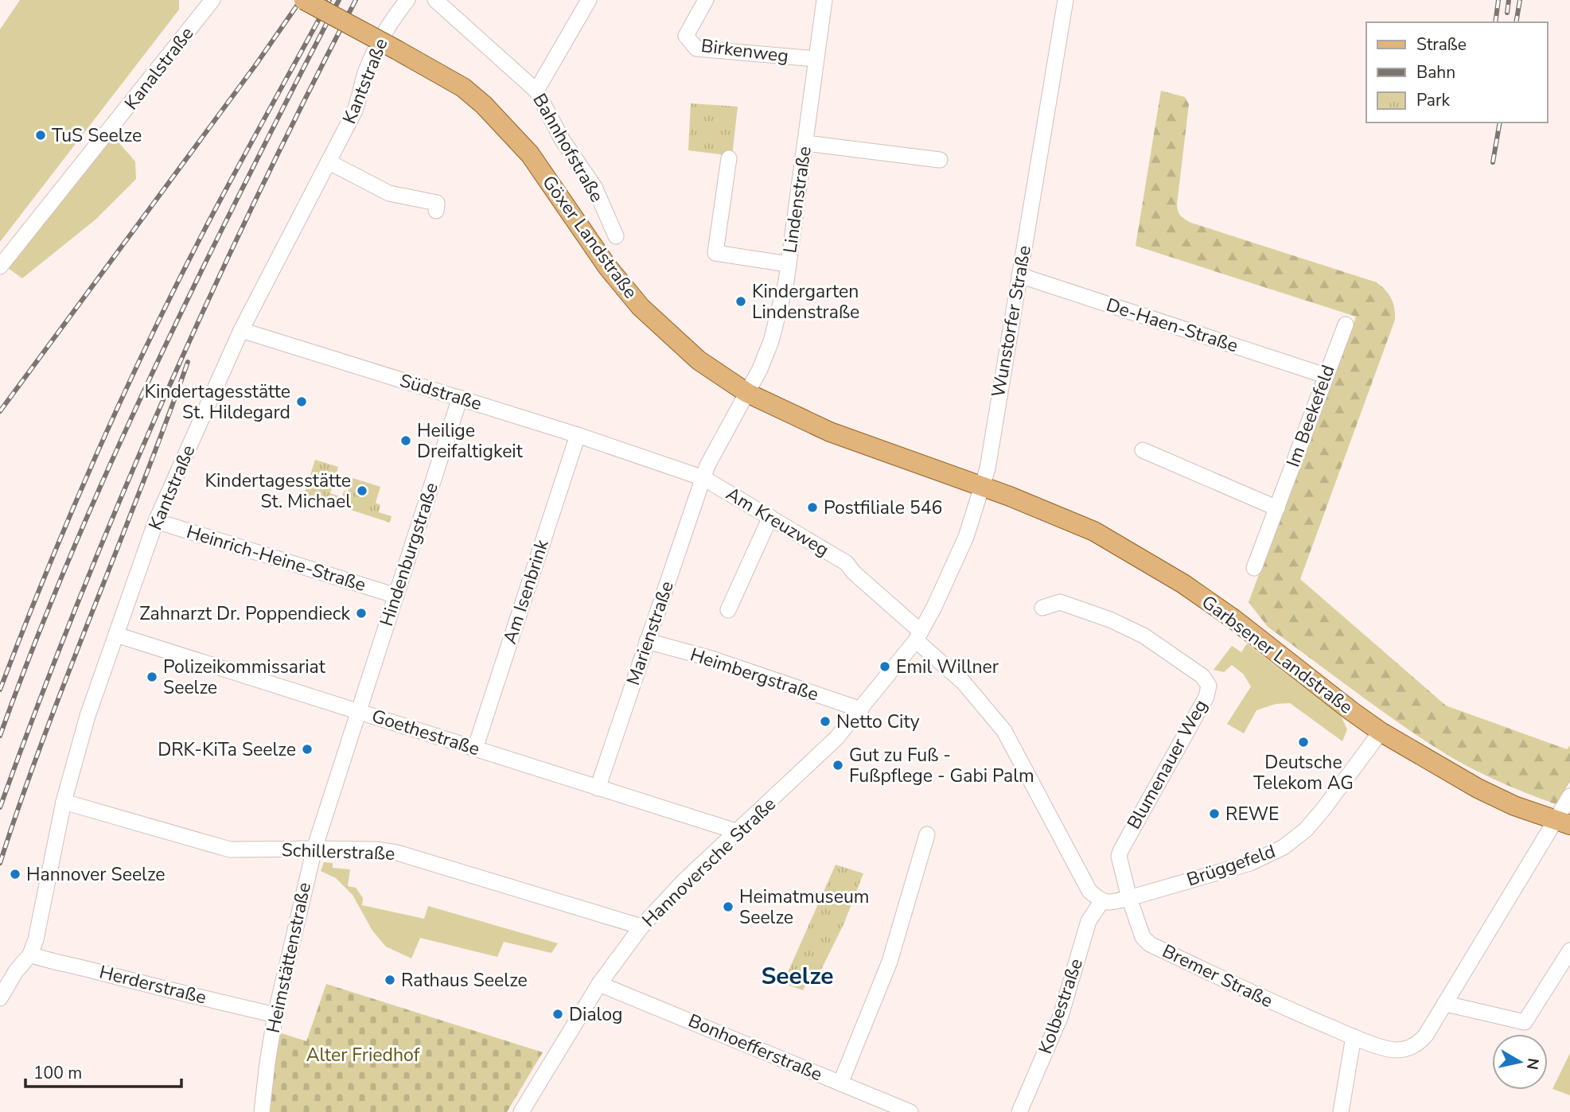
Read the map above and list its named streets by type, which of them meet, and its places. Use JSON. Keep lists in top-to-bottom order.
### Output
{
  "streets": {
    "main road": ["Göxer Landstraße", "Garbsener Landstraße"],
    "street": [
      "Birkenweg",
      "Kanalstraße",
      "Kantstraße",
      "Bahnhofstraße",
      "Lindenstraße",
      "Wunstorfer Straße",
      "De-Haen-Straße",
      "Südstraße",
      "Im Beekefeld",
      "Am Kreuzweg",
      "Hindenburgstraße",
      "Heinrich-Heine-Straße",
      "Am Isenbrink",
      "Marienstraße",
      "Heimbergstraße",
      "Goethestraße",
      "Blumenauer Weg",
      "Schillerstraße",
      "Hannoversche Straße",
      "Brüggefeld",
      "Heimstättenstraße",
      "Bremer Straße",
      "Herderstraße",
      "Kolbestraße",
      "Bonhoefferstraße"
    ]
  },
  "crossings": [
    ["Birkenweg", "Lindenstraße"],
    ["Kantstraße", "Südstraße"],
    ["Kantstraße", "Heinrich-Heine-Straße"],
    ["Kantstraße", "Goethestraße"],
    ["Kantstraße", "Schillerstraße"],
    ["Kantstraße", "Herderstraße"],
    ["Lindenstraße", "Göxer Landstraße"],
    ["Göxer Landstraße", "Wunstorfer Straße"],
    ["Göxer Landstraße", "Garbsener Landstraße"],
    ["Wunstorfer Straße", "De-Haen-Straße"],
    ["Wunstorfer Straße", "Am Kreuzweg"],
    ["Wunstorfer Straße", "Garbsener Landstraße"],
    ["Wunstorfer Straße", "Hannoversche Straße"],
    ["De-Haen-Straße", "Im Beekefeld"],
    ["Südstraße", "Am Kreuzweg"],
    ["Südstraße", "Hindenburgstraße"],
    ["Südstraße", "Am Isenbrink"],
    ["Südstraße", "Marienstraße"],
    ["Am Kreuzweg", "Marienstraße"],
    ["Am Kreuzweg", "Hannoversche Straße"],
    ["Hindenburgstraße", "Heinrich-Heine-Straße"],
    ["Hindenburgstraße", "Goethestraße"],
    ["Hindenburgstraße", "Heimstättenstraße"],
    ["Am Isenbrink", "Goethestraße"],
    ["Marienstraße", "Heimbergstraße"],
    ["Marienstraße", "Goethestraße"],
    ["Garbsener Landstraße", "Brüggefeld"],
    ["Garbsener Landstraße", "Bremer Straße"],
    ["Heimbergstraße", "Hannoversche Straße"],
    ["Goethestraße", "Hannoversche Straße"],
    ["Goethestraße", "Heimstättenstraße"],
    ["Blumenauer Weg", "Brüggefeld"],
    ["Blumenauer Weg", "Bremer Straße"],
    ["Schillerstraße", "Hannoversche Straße"],
    ["Schillerstraße", "Heimstättenstraße"],
    ["Hannoversche Straße", "Bonhoefferstraße"],
    ["Brüggefeld", "Bremer Straße"],
    ["Heimstättenstraße", "Herderstraße"]
  ],
  "districts": ["Seelze"],
  "parks": ["Alter Friedhof"],
  "places": [
    "TuS Seelze",
    "Kindergarten Lindenstraße",
    "Kindertagesstätte St. Hildegard",
    "Heilige Dreifaltigkeit",
    "Kindertagesstätte St. Michael",
    "Postfiliale 546",
    "Zahnarzt Dr. Poppendieck",
    "Emil Willner",
    "Polizeikommissariat Seelze",
    "Netto City",
    "Deutsche Telekom AG",
    "DRK-KiTa Seelze",
    "Gut zu Fuß - Fußpflege - Gabi Palm",
    "REWE",
    "Hannover Seelze",
    "Heimatmuseum Seelze",
    "Rathaus Seelze",
    "Dialog"
  ],
  "legend": ["Straße", "Bahn", "Park"],
  "scale_bar": "100 m",
  "north": "right"
}
